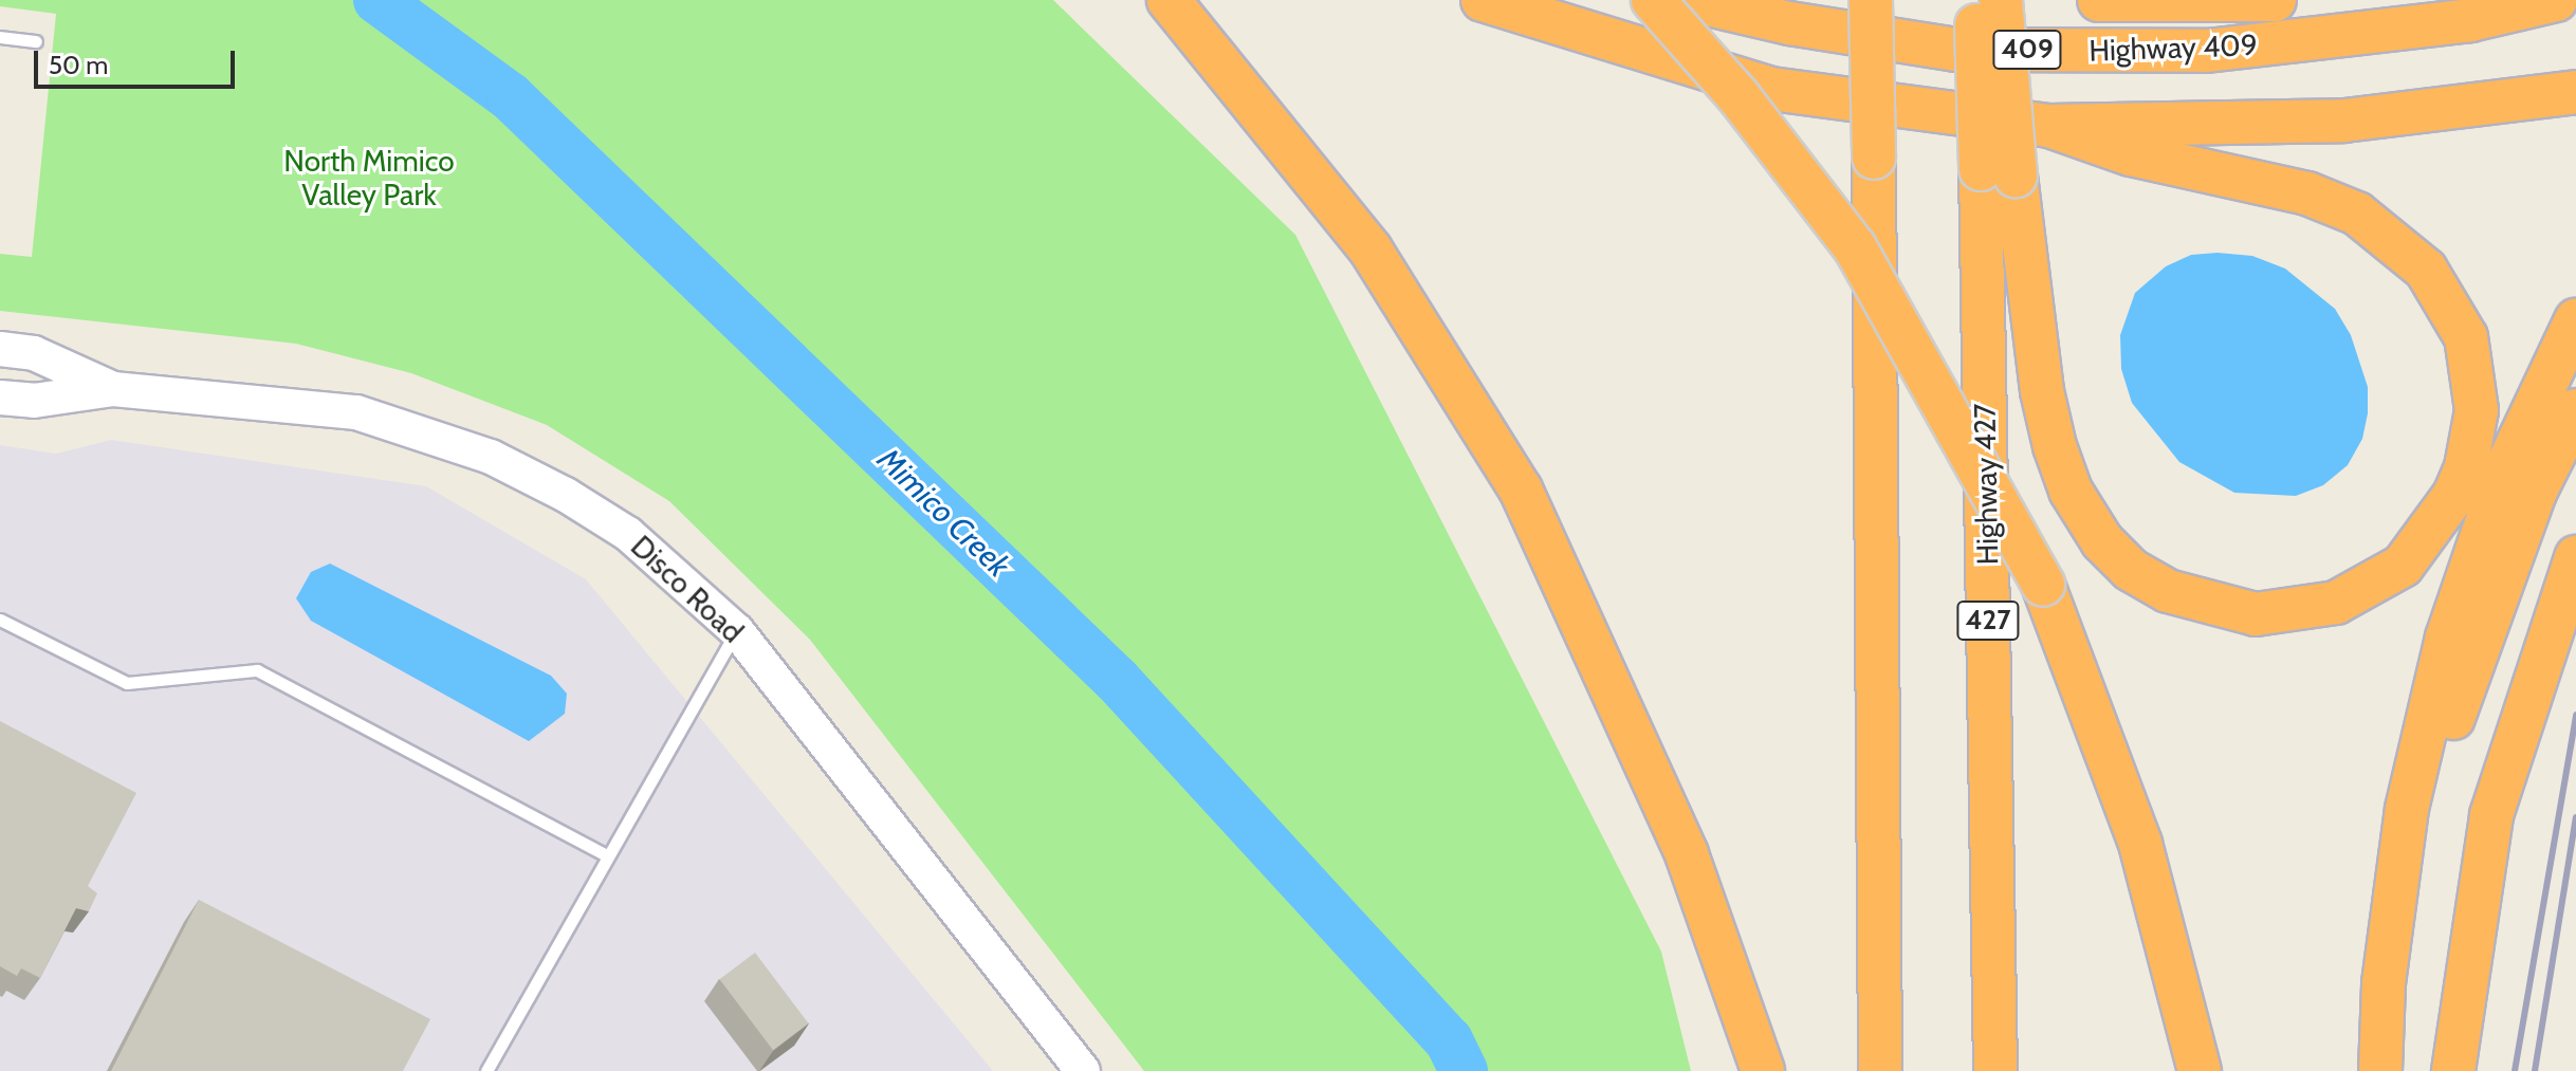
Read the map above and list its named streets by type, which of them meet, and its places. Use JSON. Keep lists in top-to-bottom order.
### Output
{
  "streets": {
    "highway": [
      "Highway 409",
      "409",
      "Highway 427",
      "427"
    ],
    "main road": ["Disco Road"]
  },
  "water": ["Mimico Creek"],
  "parks": ["North Mimico Valley Park"],
  "scale_bar": "50 m"
}
